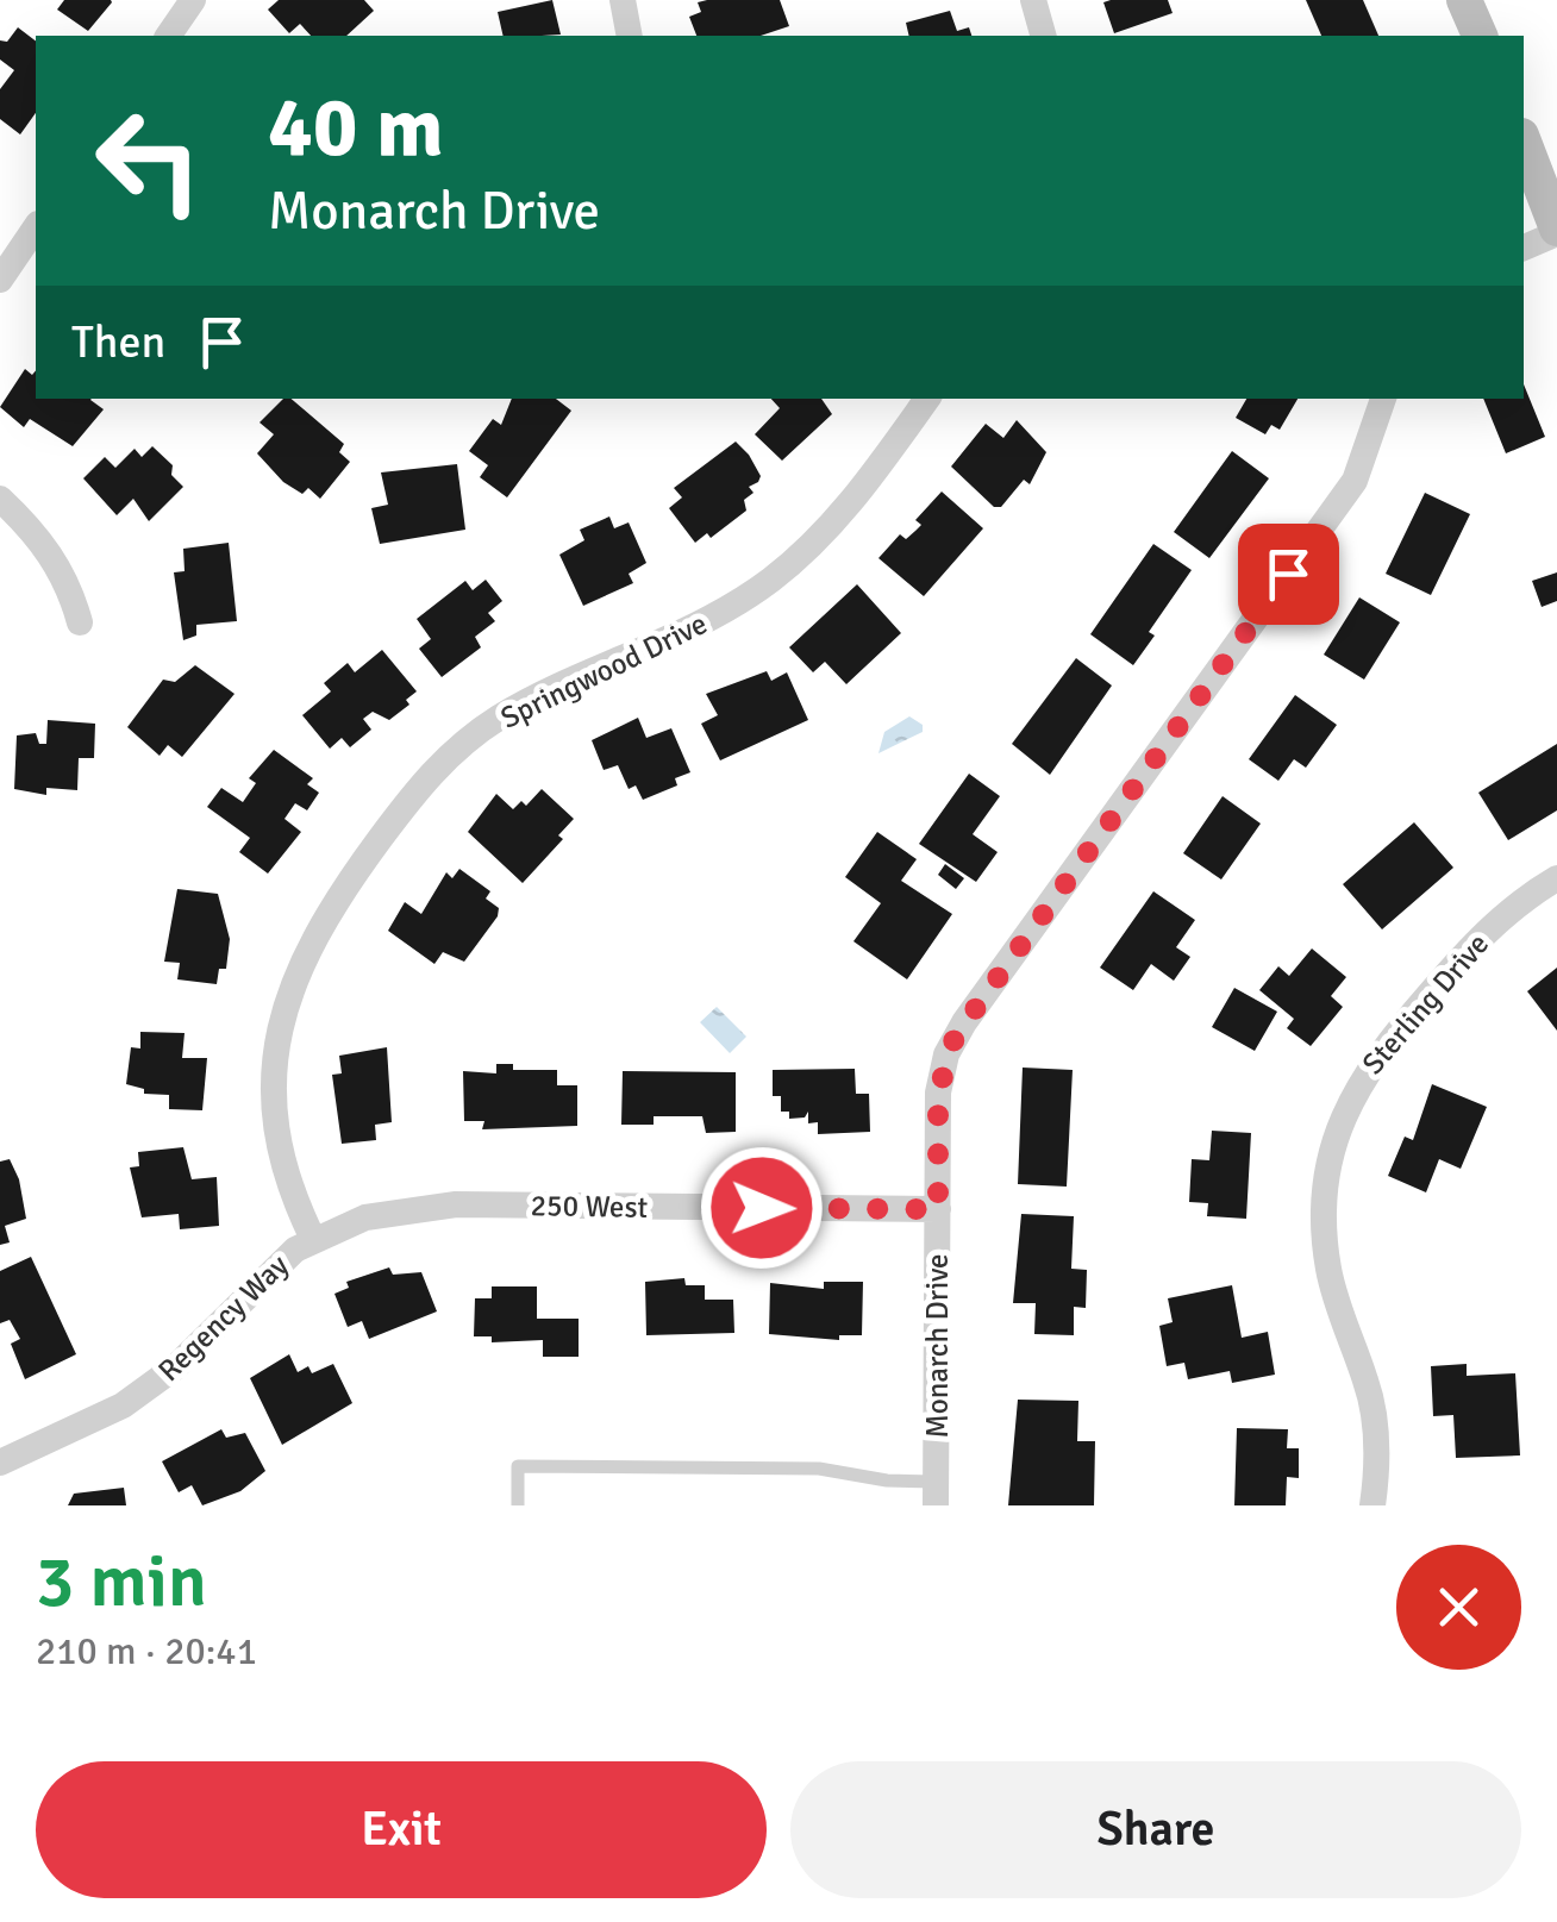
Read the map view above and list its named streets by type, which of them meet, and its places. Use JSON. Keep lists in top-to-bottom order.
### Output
{
  "streets": {
    "street": [
      "Springwood Drive",
      "Sterling Drive",
      "250 West",
      "Regency Way",
      "Monarch Drive"
    ]
  },
  "crossings": [
    ["Springwood Drive", "Regency Way"],
    ["250 West", "Regency Way"],
    ["250 West", "Monarch Drive"]
  ],
  "page": {
    "turn": ["40 m", "Monarch Drive"],
    "then": "Then",
    "heading": ["3 min", "210 m · 20:41"],
    "buttons": ["Exit", "Share"]
  }
}
